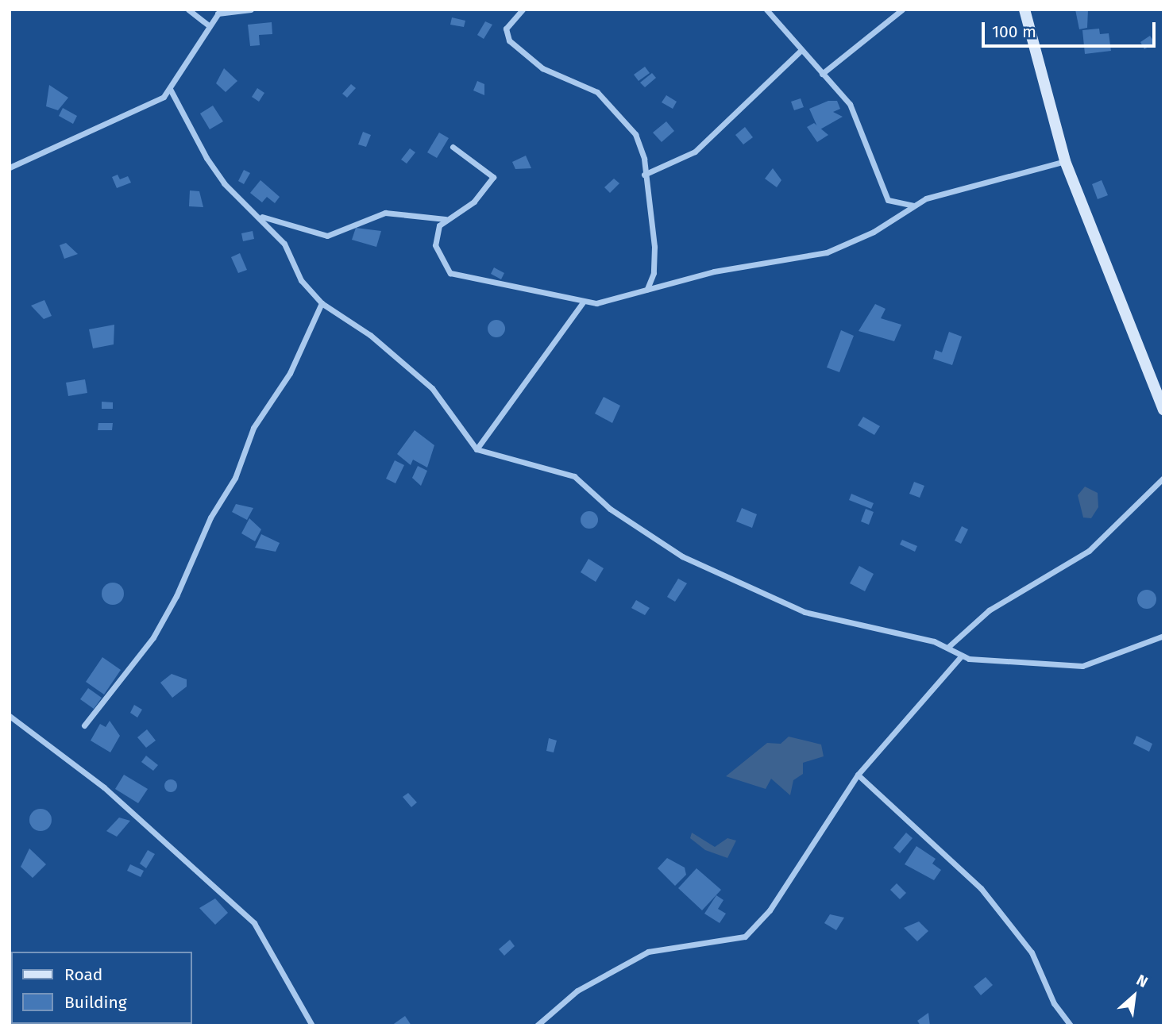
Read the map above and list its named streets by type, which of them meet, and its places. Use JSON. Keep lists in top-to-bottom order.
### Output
{
  "legend": ["Road", "Building"],
  "scale_bar": "100 m",
  "north": "top right"
}
